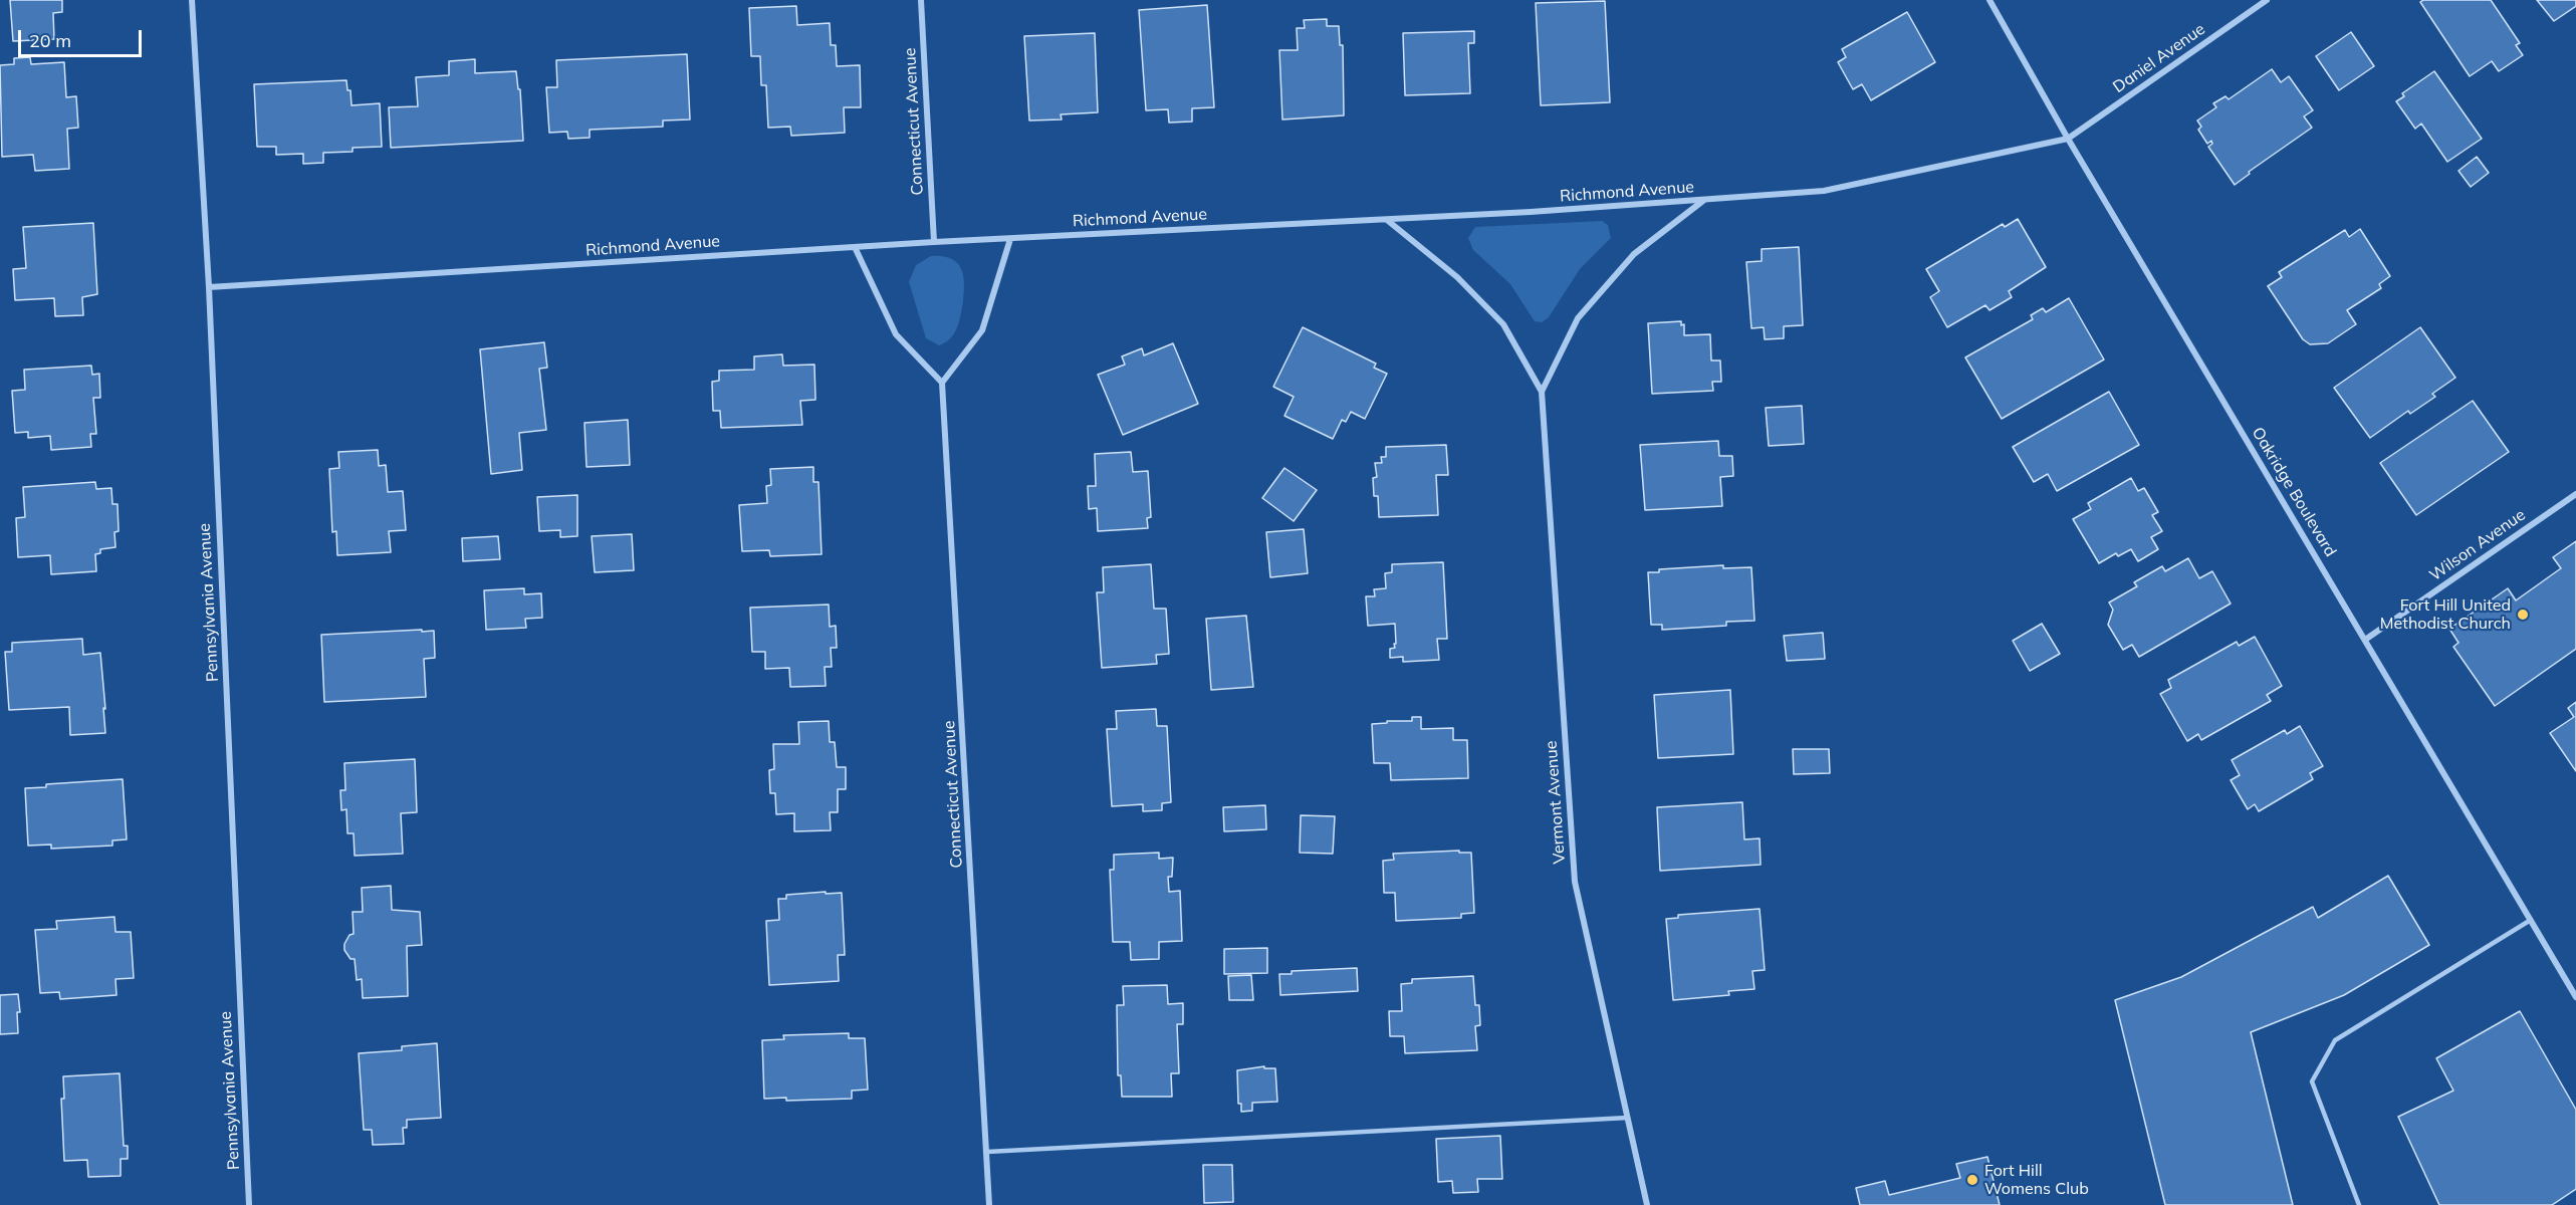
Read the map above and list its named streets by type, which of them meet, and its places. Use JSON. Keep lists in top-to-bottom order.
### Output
{
  "streets": {
    "street": [
      "Daniel Avenue",
      "Connecticut Avenue",
      "Richmond Avenue",
      "Oakridge Boulevard",
      "Wilson Avenue",
      "Pennsylvania Avenue",
      "Vermont Avenue"
    ]
  },
  "crossings": [
    ["Daniel Avenue", "Richmond Avenue"],
    ["Daniel Avenue", "Oakridge Boulevard"],
    ["Connecticut Avenue", "Richmond Avenue"],
    ["Richmond Avenue", "Oakridge Boulevard"],
    ["Richmond Avenue", "Pennsylvania Avenue"],
    ["Richmond Avenue", "Vermont Avenue"],
    ["Oakridge Boulevard", "Wilson Avenue"]
  ],
  "places": ["Fort Hill United Methodist Church", "Fort Hill Womens Club"],
  "scale_bar": "20 m"
}
